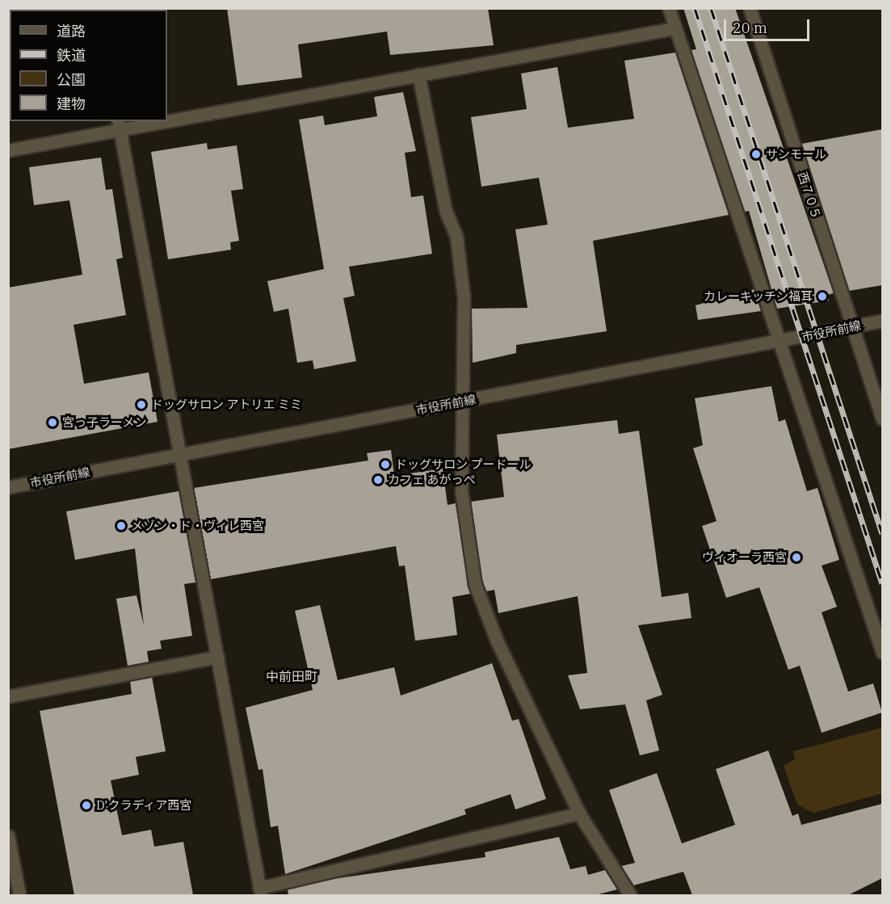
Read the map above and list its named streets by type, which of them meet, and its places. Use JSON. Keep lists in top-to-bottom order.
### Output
{
  "streets": {
    "street": ["西７０５", "市役所前線"]
  },
  "crossings": [
    ["西７０５", "市役所前線"]
  ],
  "districts": ["中前田町"],
  "places": [
    "サンモール",
    "カレーキッチン福耳",
    "ドッグサロン アトリエ ミミ",
    "宮っ子ラーメン",
    "ドッグサロン プードール",
    "カフェ あがっぺ",
    "メゾン・ド・ヴィレ西宮",
    "ヴィオーラ西宮",
    "D’クラディア西宮"
  ],
  "legend": [
    "道路",
    "鉄道",
    "公園",
    "建物"
  ],
  "scale_bar": "20 m"
}
